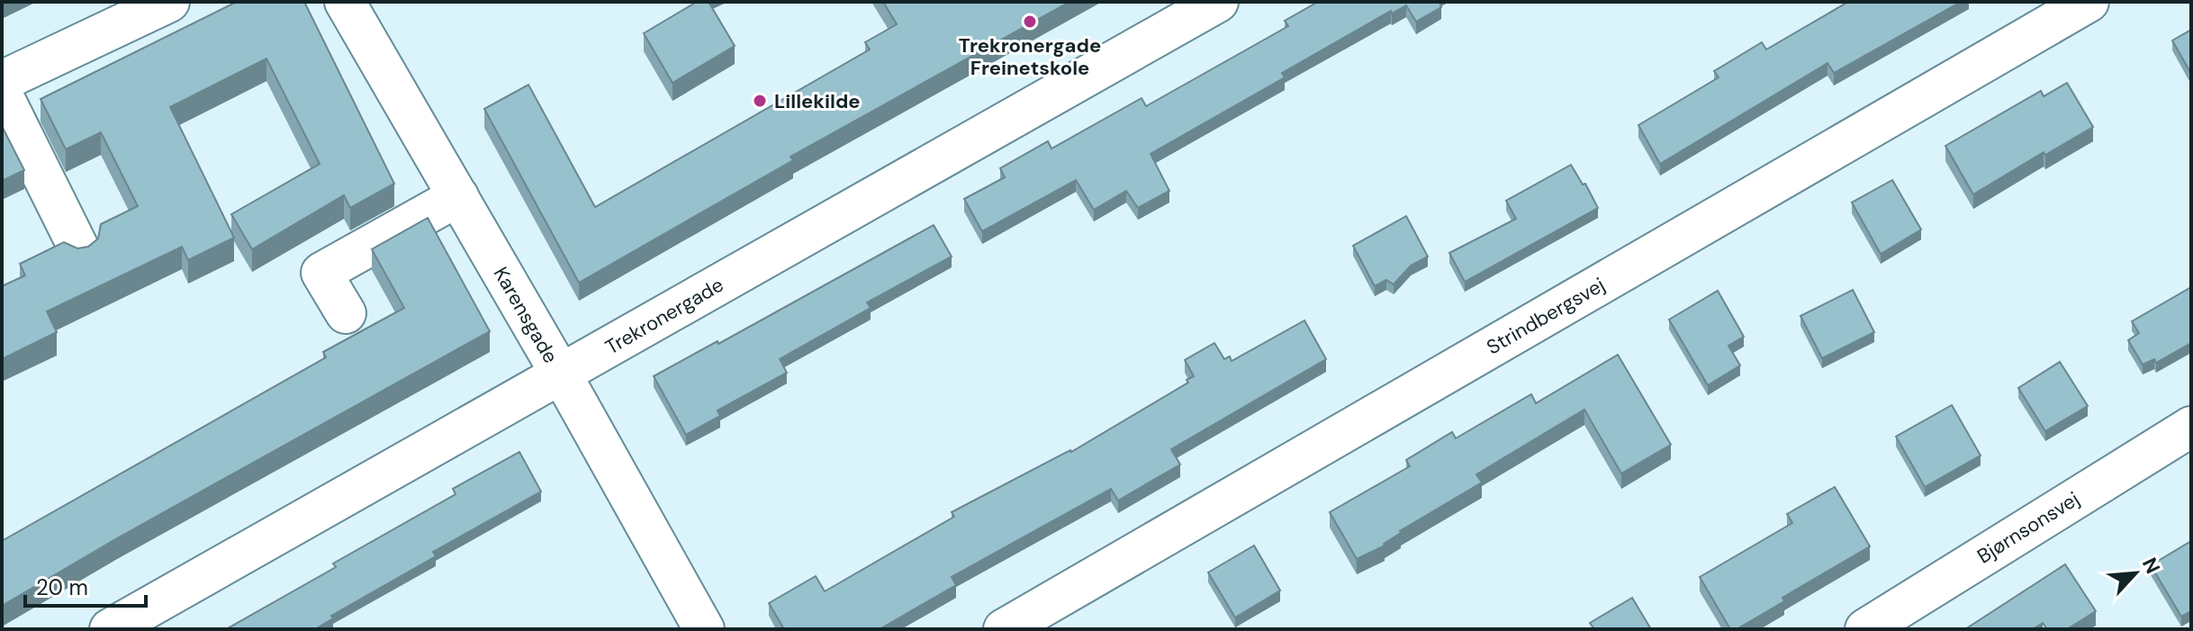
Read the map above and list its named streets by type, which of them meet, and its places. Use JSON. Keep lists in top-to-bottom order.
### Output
{
  "streets": {
    "street": [
      "Karensgade",
      "Trekronergade",
      "Strindbergsvej",
      "Bjørnsonsvej"
    ]
  },
  "crossings": [
    ["Karensgade", "Trekronergade"]
  ],
  "places": ["Trekronergade Freinetskole", "Lillekilde"],
  "scale_bar": "20 m",
  "north": "top right"
}
